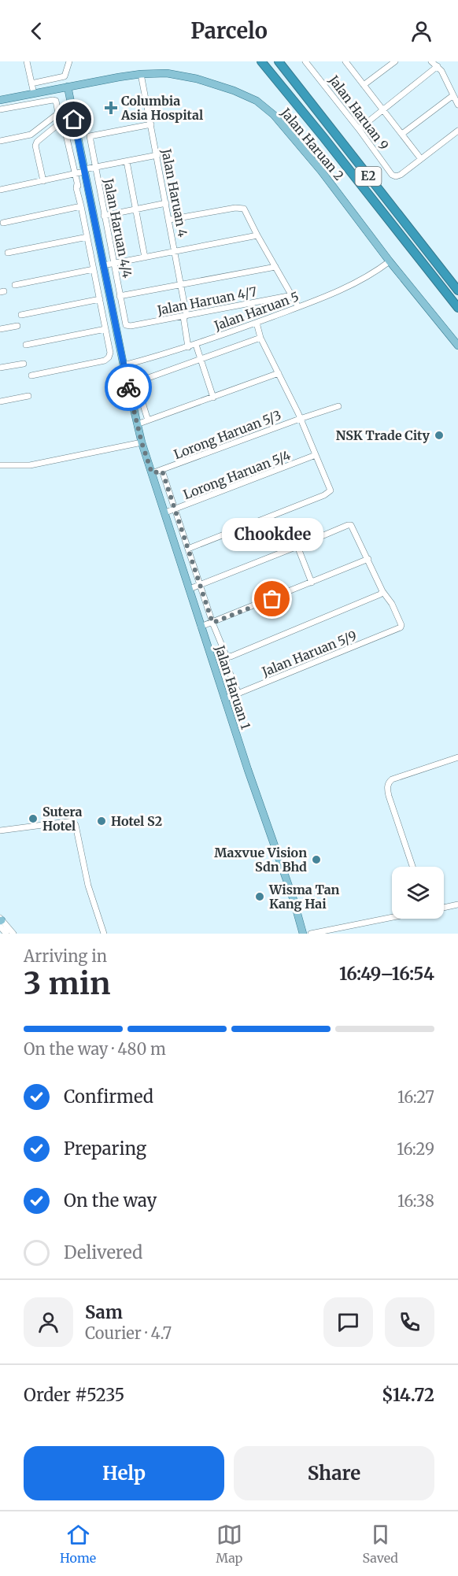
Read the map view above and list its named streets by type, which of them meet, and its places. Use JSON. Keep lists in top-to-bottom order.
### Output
{
  "streets": {
    "highway": ["E2"],
    "main road": ["Jalan Haruan 2", "Jalan Haruan 1"],
    "street": [
      "Jalan Haruan 9",
      "Jalan Haruan 4",
      "Jalan Haruan 4/4",
      "Jalan Haruan 4/7",
      "Jalan Haruan 5",
      "Lorong Haruan 5/3",
      "Lorong Haruan 5/4",
      "Jalan Haruan 5/9"
    ]
  },
  "crossings": [
    ["Jalan Haruan 2", "Jalan Haruan 4"],
    ["Jalan Haruan 2", "Jalan Haruan 5"],
    ["Jalan Haruan 2", "Jalan Haruan 1"],
    ["Jalan Haruan 4", "Jalan Haruan 4/4"],
    ["Jalan Haruan 4", "Jalan Haruan 4/7"],
    ["Jalan Haruan 4", "Jalan Haruan 5"],
    ["Jalan Haruan 4/4", "Jalan Haruan 4/7"],
    ["Jalan Haruan 5", "Jalan Haruan 1"],
    ["Lorong Haruan 5/3", "Lorong Haruan 5/4"],
    ["Lorong Haruan 5/3", "Jalan Haruan 5/9"],
    ["Lorong Haruan 5/3", "Jalan Haruan 1"],
    ["Lorong Haruan 5/4", "Jalan Haruan 1"],
    ["Jalan Haruan 5/9", "Jalan Haruan 1"]
  ],
  "places": {
    "health": ["Columbia Asia Hospital"],
    "other": [
      "NSK Trade City",
      "Chookdee",
      "Sutera Hotel",
      "Hotel S2",
      "Maxvue Vision Sdn Bhd",
      "Wisma Tan Kang Hai"
    ]
  },
  "page": {
    "header": "Parcelo",
    "bubble": "Chookdee",
    "heading": ["3 min", "Arriving in", "16:49–16:54"],
    "panel": [
      "Sam",
      "Courier · 4.7",
      "Order #5235",
      "$14.72"
    ],
    "bar": "On the way · 480 m",
    "list": [
      ["Confirmed", "16:27"],
      ["Preparing", "16:29"],
      ["On the way", "16:38"],
      "Delivered"
    ],
    "buttons": ["Help", "Share"],
    "tabs": ["Home", "Map", "Saved"]
  }
}
